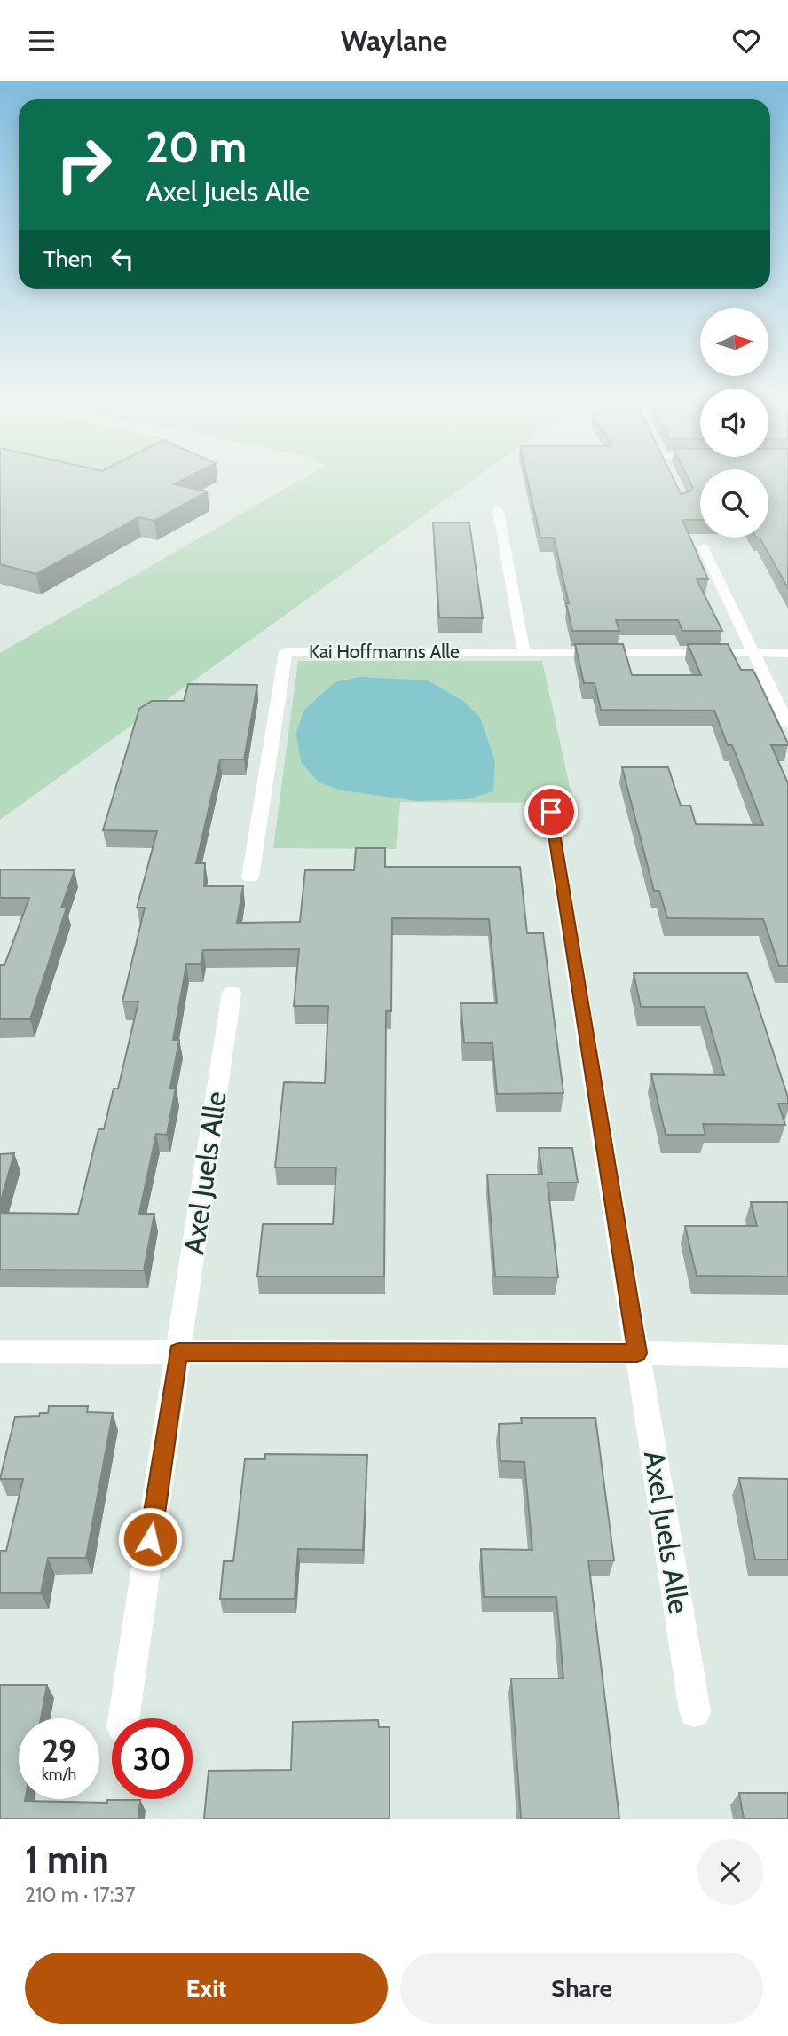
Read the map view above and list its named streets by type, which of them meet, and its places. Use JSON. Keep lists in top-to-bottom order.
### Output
{
  "streets": {
    "street": ["Kai Hoffmanns Alle", "Axel Juels Alle"]
  },
  "north": "right",
  "page": {
    "header": "Waylane",
    "turn": ["20 m", "Axel Juels Alle"],
    "then": "Then",
    "speed": "29 km/h",
    "limit": "30",
    "heading": ["1 min", "210 m · 17:37"],
    "buttons": ["Exit", "Share"]
  }
}
